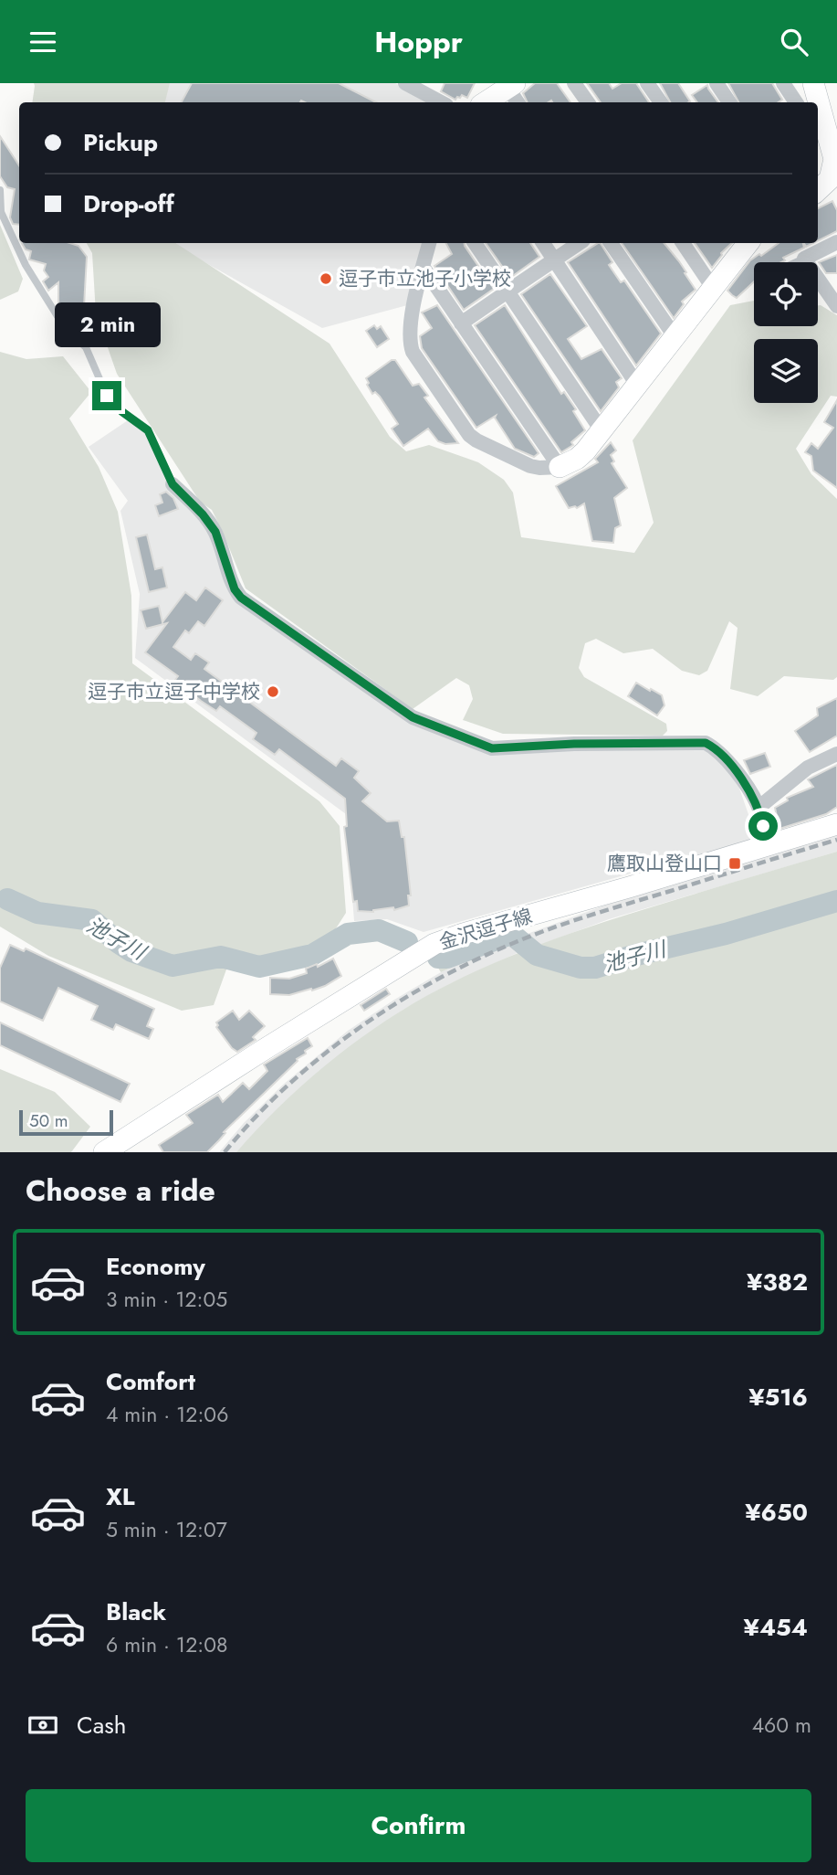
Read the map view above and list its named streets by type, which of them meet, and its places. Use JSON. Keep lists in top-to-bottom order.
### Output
{
  "streets": {
    "main road": ["金沢逗子線"]
  },
  "water": ["池子川"],
  "places": {
    "other": ["逗子市立池子小学校", "逗子市立逗子中学校"],
    "transit": ["鷹取山登山口"]
  },
  "scale_bar": "50 m",
  "page": {
    "header": "Hoppr",
    "banner": ["Pickup", "Drop-off"],
    "bubble": "2 min",
    "scale": "50 m",
    "heading": "Choose a ride",
    "list": [
      {
        "name": "Economy",
        "note": "3 min · 12:05",
        "value": "¥382"
      },
      {
        "name": "Comfort",
        "note": "4 min · 12:06",
        "value": "¥516"
      },
      {
        "name": "XL",
        "note": "5 min · 12:07",
        "value": "¥650"
      },
      {
        "name": "Black",
        "note": "6 min · 12:08",
        "value": "¥454"
      }
    ],
    "pay": ["Cash", "460 m"],
    "buttons": "Confirm"
  }
}
